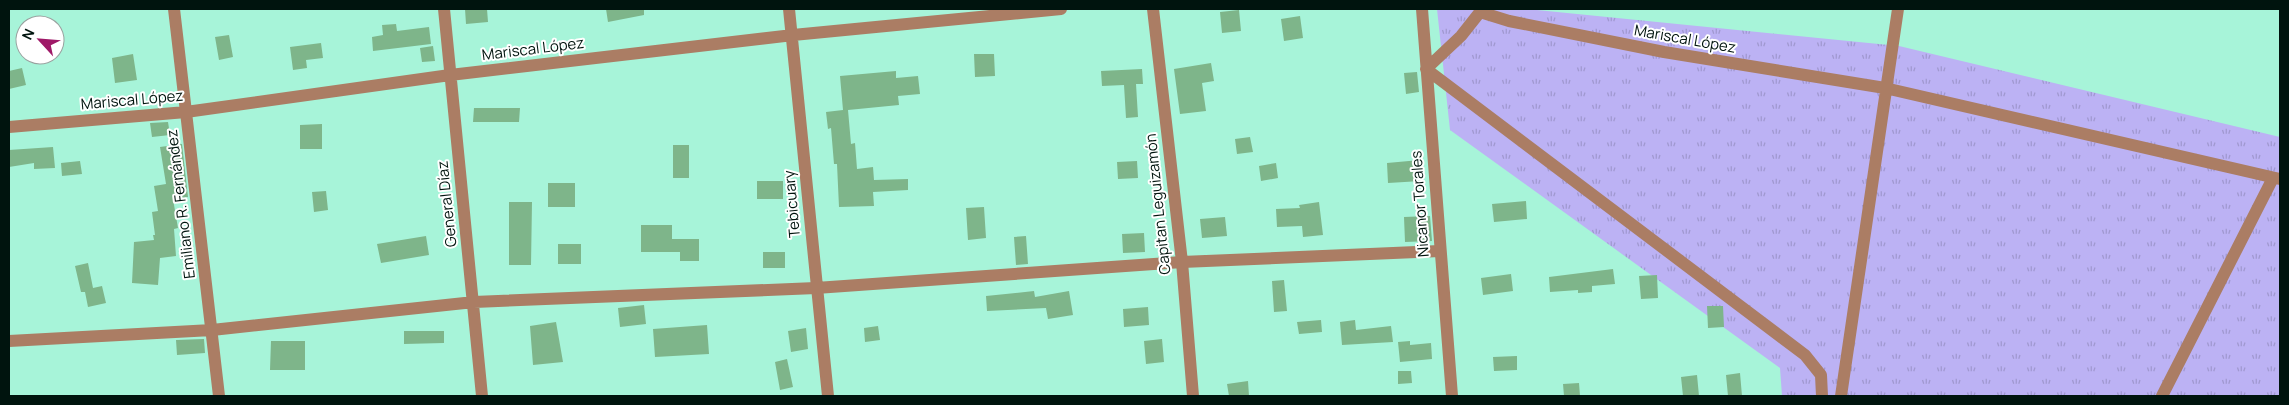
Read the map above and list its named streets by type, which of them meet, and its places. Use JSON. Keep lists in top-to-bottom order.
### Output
{
  "streets": {
    "street": [
      "Mariscal López",
      "Emiliano R. Fernández",
      "General Díaz",
      "Tebicuary",
      "Capitan Leguizamón",
      "Nicanor Torales"
    ]
  },
  "crossings": [
    ["Mariscal López", "Emiliano R. Fernández"],
    ["Mariscal López", "General Díaz"],
    ["Mariscal López", "Tebicuary"],
    ["Mariscal López", "Nicanor Torales"]
  ],
  "north": "top left"
}
